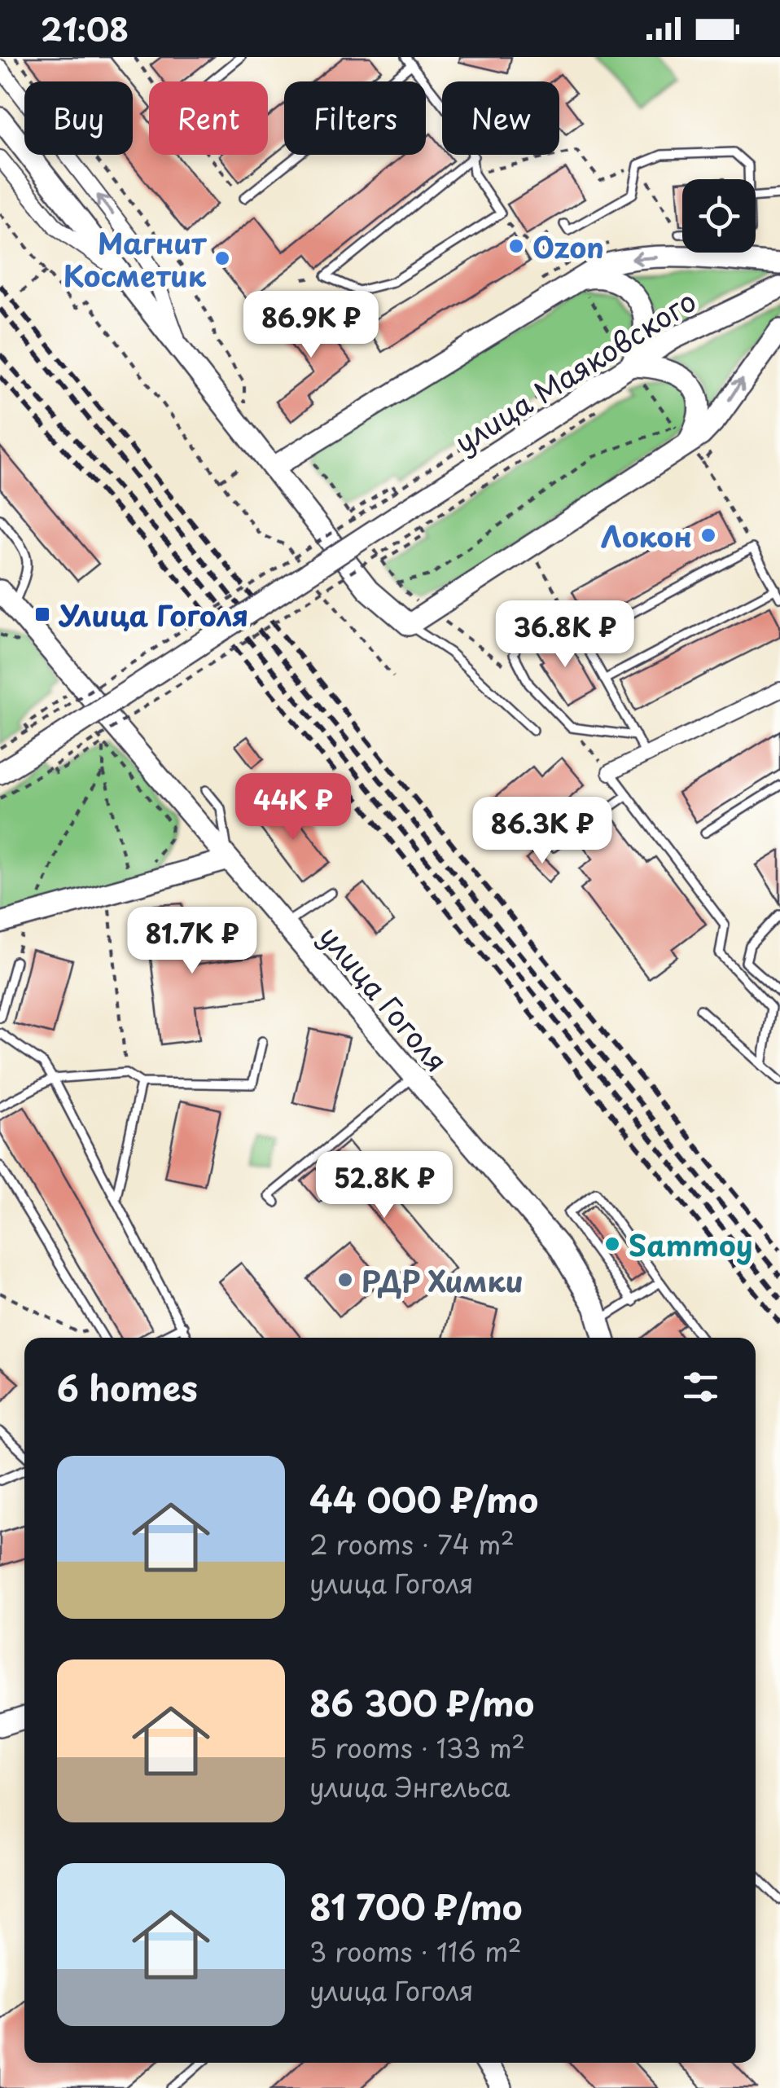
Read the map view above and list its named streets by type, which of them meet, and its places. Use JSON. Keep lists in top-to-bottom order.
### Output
{
  "streets": {
    "street": ["улица Маяковского", "улица Гоголя"]
  },
  "places": {
    "other": [
      "Ozon",
      "Магнит Косметик",
      "Локон",
      "Sammoy",
      "РДР Химки"
    ],
    "transit": ["Улица Гоголя"]
  },
  "page": {
    "status": "21:08",
    "chip": [
      "Buy",
      "Rent",
      "Filters",
      "New"
    ],
    "price": [
      "86.9K ₽",
      "36.8K ₽",
      "44K ₽",
      "86.3K ₽",
      "81.7K ₽",
      "52.8K ₽"
    ],
    "heading": "6 homes",
    "list": [
      {
        "name": "44 000 ₽/mo",
        "note": "2 rooms · 74 m² · улица Гоголя"
      },
      {
        "name": "86 300 ₽/mo",
        "note": "5 rooms · 133 m² · улица Энгельса"
      },
      {
        "name": "81 700 ₽/mo",
        "note": "3 rooms · 116 m² · улица Гоголя"
      }
    ]
  }
}
